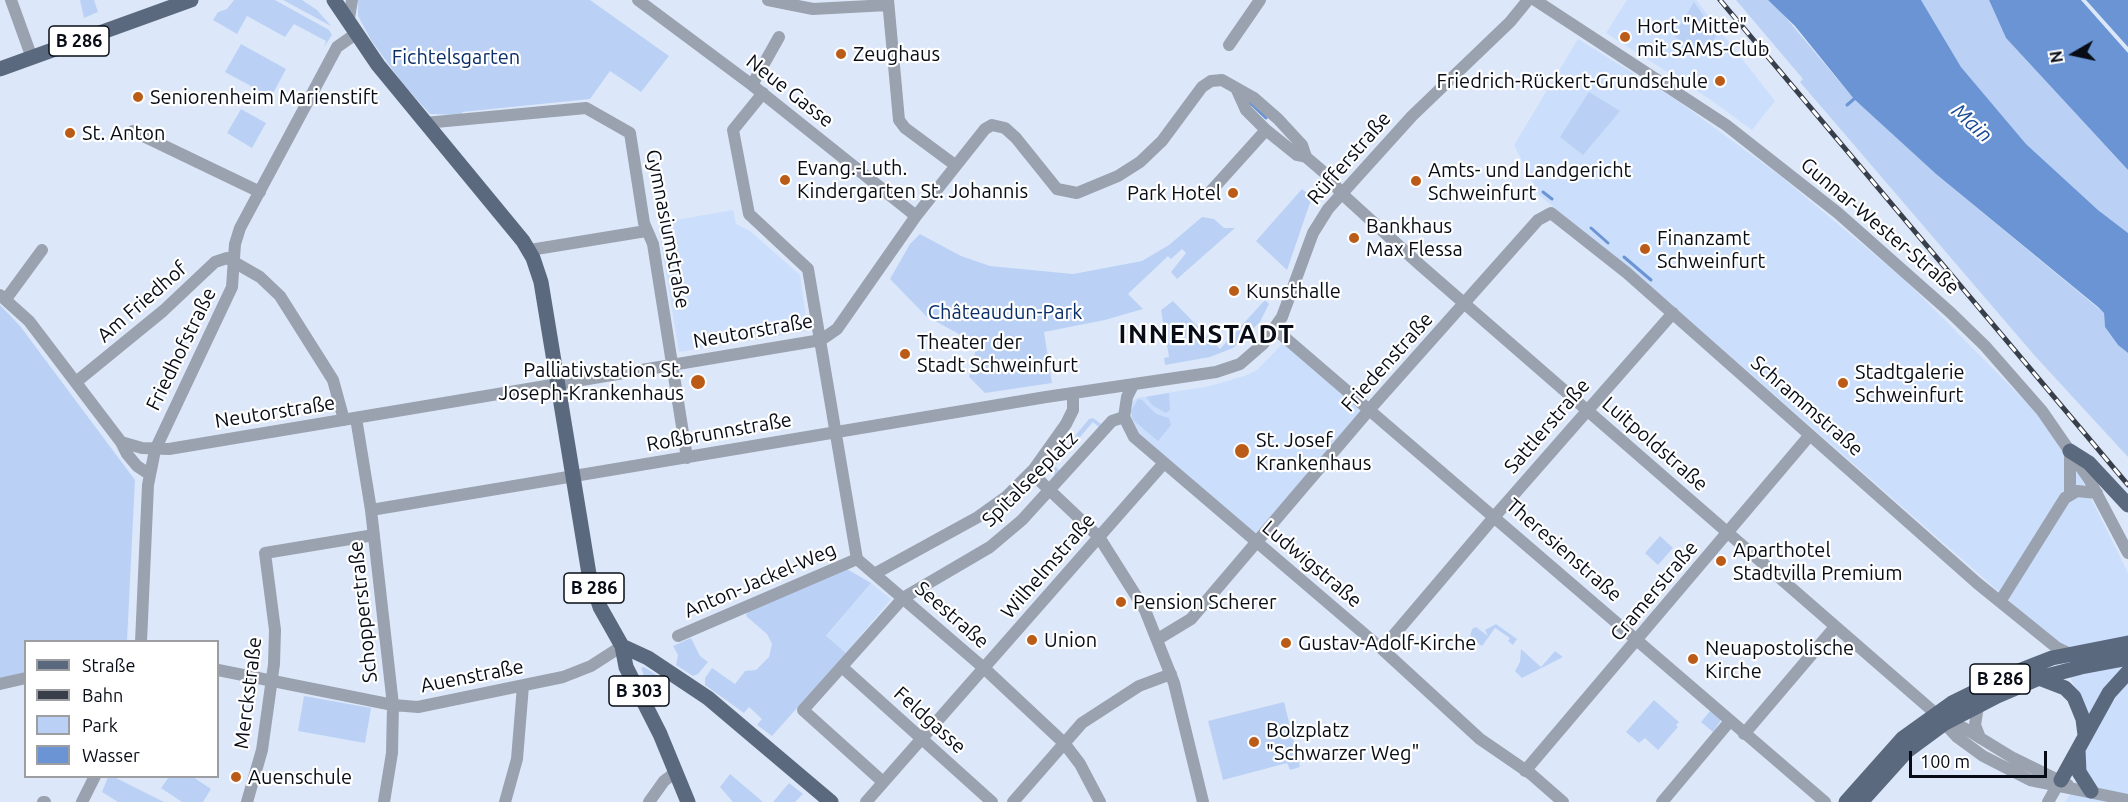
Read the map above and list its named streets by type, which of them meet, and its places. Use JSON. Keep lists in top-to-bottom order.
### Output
{
  "streets": {
    "main road": ["B 286", "B 303"],
    "street": [
      "Neue Gasse",
      "Rüfferstraße",
      "Gunnar-Wester-Straße",
      "Gymnasiumstraße",
      "Am Friedhof",
      "Neutorstraße",
      "Friedhofstraße",
      "Friedenstraße",
      "Schrammstraße",
      "Sattlerstraße",
      "Roßbrunnstraße",
      "Luitpoldstraße",
      "Spitalseeplatz",
      "Theresienstraße",
      "Ludwigstraße",
      "Wilhelmstraße",
      "Anton-Jackel-Weg",
      "Cramerstraße",
      "Schopperstraße",
      "Seestraße",
      "Auenstraße",
      "Merckstraße",
      "Feldgasse"
    ]
  },
  "crossings": [
    ["B 286", "Gymnasiumstraße"],
    ["B 286", "Neutorstraße"],
    ["B 286", "Friedhofstraße"],
    ["B 286", "Schrammstraße"],
    ["B 286", "Roßbrunnstraße"],
    ["B 286", "Luitpoldstraße"],
    ["B 286", "Auenstraße"],
    ["B 286", "B 303"],
    ["Neue Gasse", "Neutorstraße"],
    ["Rüfferstraße", "Roßbrunnstraße"],
    ["Rüfferstraße", "Luitpoldstraße"],
    ["Rüfferstraße", "Spitalseeplatz"],
    ["Rüfferstraße", "Theresienstraße"],
    ["Gymnasiumstraße", "Neutorstraße"],
    ["Gymnasiumstraße", "Roßbrunnstraße"],
    ["Am Friedhof", "Friedhofstraße"],
    ["Am Friedhof", "Schopperstraße"],
    ["Neutorstraße", "Friedhofstraße"],
    ["Neutorstraße", "Schopperstraße"],
    ["Friedhofstraße", "Schopperstraße"],
    ["Friedenstraße", "Schrammstraße"],
    ["Friedenstraße", "Luitpoldstraße"],
    ["Friedenstraße", "Theresienstraße"],
    ["Friedenstraße", "Ludwigstraße"],
    ["Schrammstraße", "Sattlerstraße"],
    ["Schrammstraße", "Cramerstraße"],
    ["Sattlerstraße", "Luitpoldstraße"],
    ["Sattlerstraße", "Theresienstraße"],
    ["Sattlerstraße", "Ludwigstraße"],
    ["Roßbrunnstraße", "Spitalseeplatz"],
    ["Roßbrunnstraße", "Schopperstraße"],
    ["Luitpoldstraße", "Cramerstraße"],
    ["Spitalseeplatz", "Ludwigstraße"],
    ["Spitalseeplatz", "Wilhelmstraße"],
    ["Spitalseeplatz", "Seestraße"],
    ["Spitalseeplatz", "Feldgasse"],
    ["Theresienstraße", "Cramerstraße"],
    ["Ludwigstraße", "Wilhelmstraße"],
    ["Ludwigstraße", "Cramerstraße"],
    ["Wilhelmstraße", "Seestraße"],
    ["Wilhelmstraße", "Feldgasse"],
    ["Anton-Jackel-Weg", "Seestraße"],
    ["Schopperstraße", "Auenstraße"],
    ["Schopperstraße", "Merckstraße"],
    ["Auenstraße", "B 303"],
    ["Auenstraße", "Merckstraße"]
  ],
  "districts": ["INNENSTADT"],
  "water": ["Main"],
  "parks": ["Fichtelsgarten", "Châteaudun-Park"],
  "places": [
    "Hort \"Mitte\" mit SAMS-Club",
    "Zeughaus",
    "Friedrich-Rückert-Grundschule",
    "Seniorenheim Marienstift",
    "St. Anton",
    "Evang.-Luth. Kindergarten St. Johannis",
    "Amts- und Landgericht Schweinfurt",
    "Park Hotel",
    "Bankhaus Max Flessa",
    "Finanzamt Schweinfurt",
    "Kunsthalle",
    "Theater der Stadt Schweinfurt",
    "Palliativstation St. Joseph-Krankenhaus",
    "Stadtgalerie Schweinfurt",
    "St. Josef Krankenhaus",
    "Aparthotel Stadtvilla Premium",
    "Pension Scherer",
    "Union",
    "Gustav-Adolf-Kirche",
    "Neuapostolische Kirche",
    "Bolzplatz \"Schwarzer Weg\"",
    "Auenschule"
  ],
  "legend": [
    "Straße",
    "Bahn",
    "Park",
    "Wasser"
  ],
  "scale_bar": "100 m",
  "north": "left"
}
